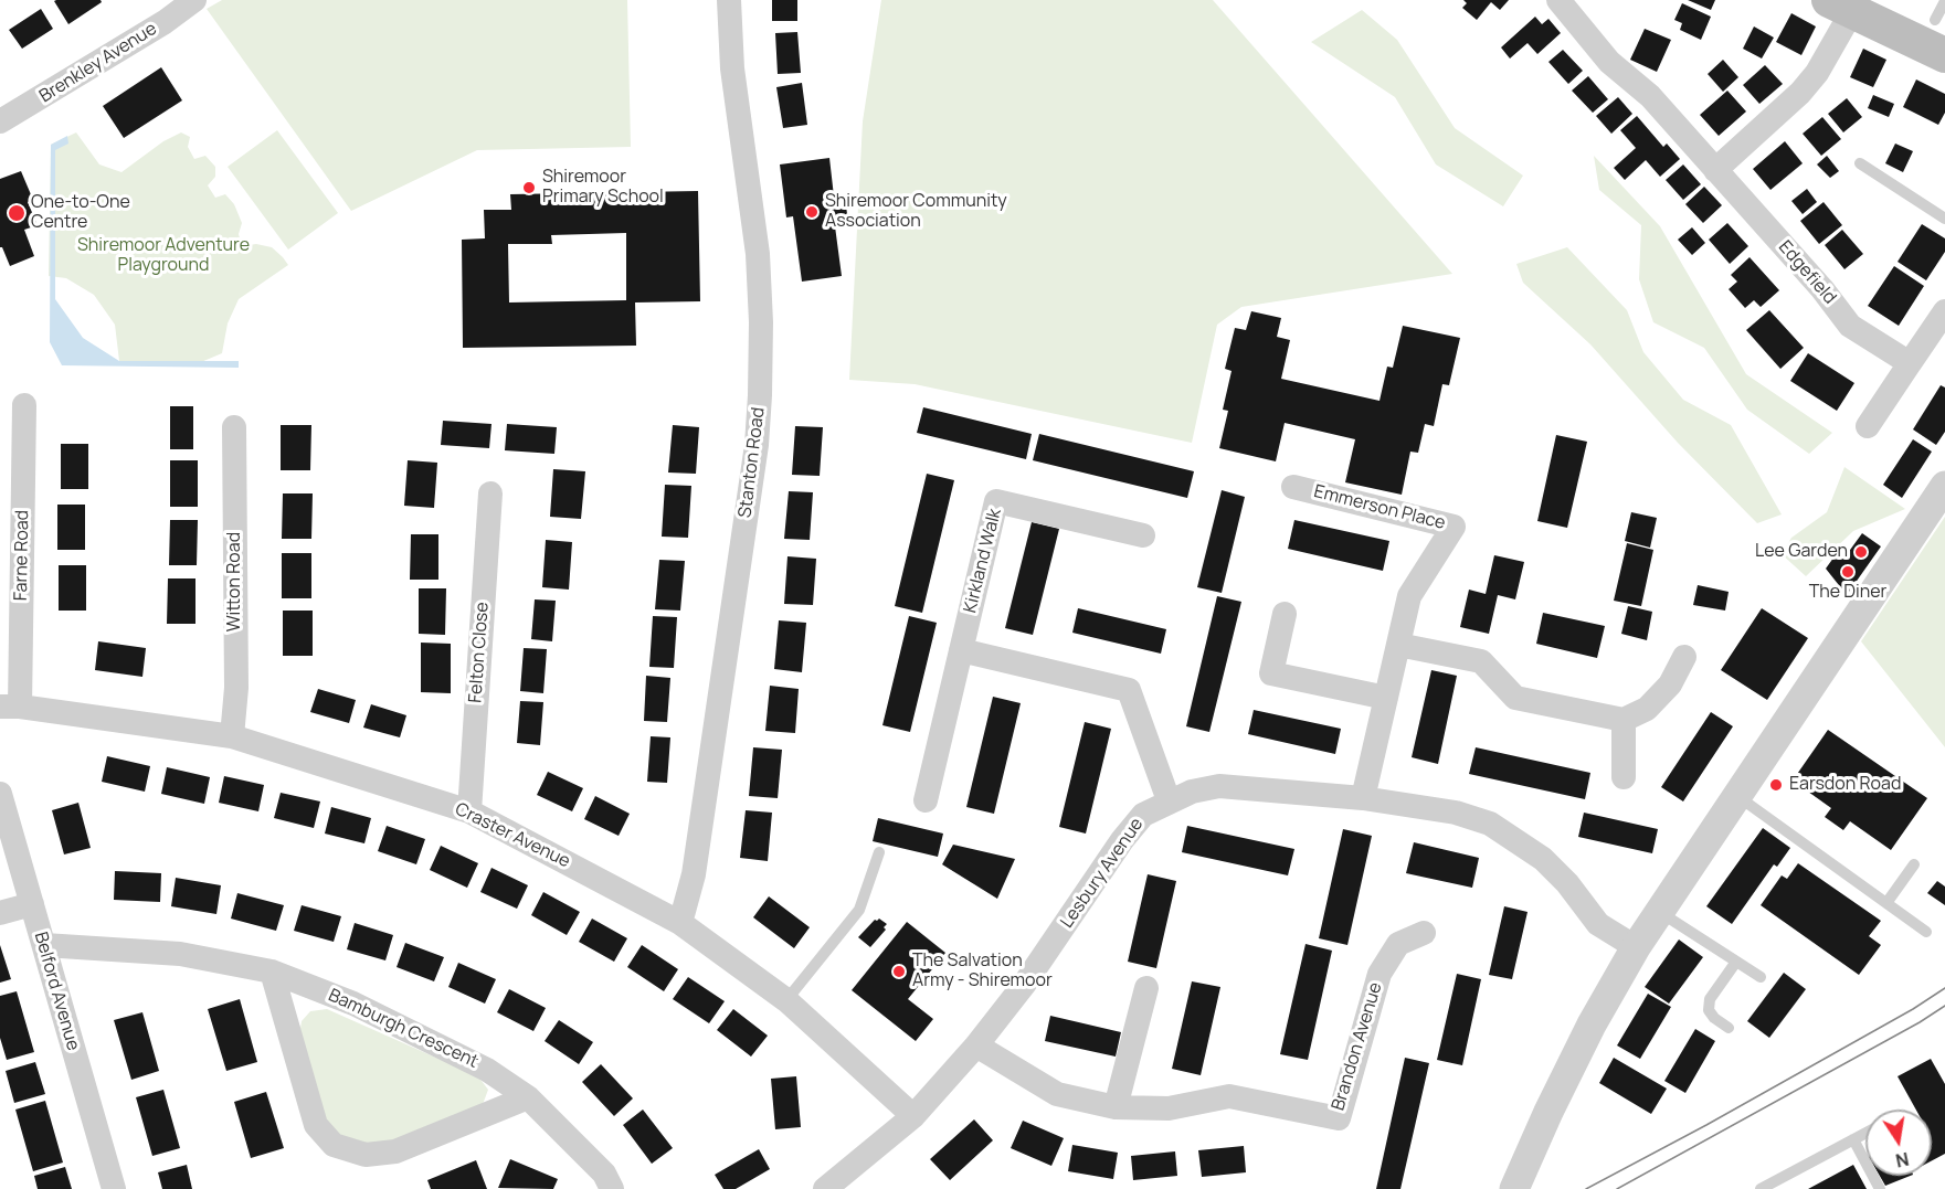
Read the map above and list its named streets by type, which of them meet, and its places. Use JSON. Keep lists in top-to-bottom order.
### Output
{
  "streets": {
    "street": [
      "Brenkley Avenue",
      "Edgefield",
      "Stanton Road",
      "Emmerson Place",
      "Farne Road",
      "Kirkland Walk",
      "Witton Road",
      "Felton Close",
      "Craster Avenue",
      "Lesbury Avenue",
      "Belford Avenue",
      "Bamburgh Crescent",
      "Brandon Avenue"
    ]
  },
  "crossings": [
    ["Stanton Road", "Craster Avenue"],
    ["Emmerson Place", "Lesbury Avenue"],
    ["Farne Road", "Craster Avenue"],
    ["Witton Road", "Craster Avenue"],
    ["Felton Close", "Craster Avenue"],
    ["Craster Avenue", "Lesbury Avenue"],
    ["Lesbury Avenue", "Brandon Avenue"],
    ["Belford Avenue", "Bamburgh Crescent"]
  ],
  "parks": ["Shiremoor Adventure Playground"],
  "places": [
    "Shiremoor Primary School",
    "Shiremoor Community Association",
    "One-to-One Centre",
    "Lee Garden",
    "The Diner",
    "Earsdon Road",
    "The Salvation Army - Shiremoor"
  ],
  "north": "bottom"
}
